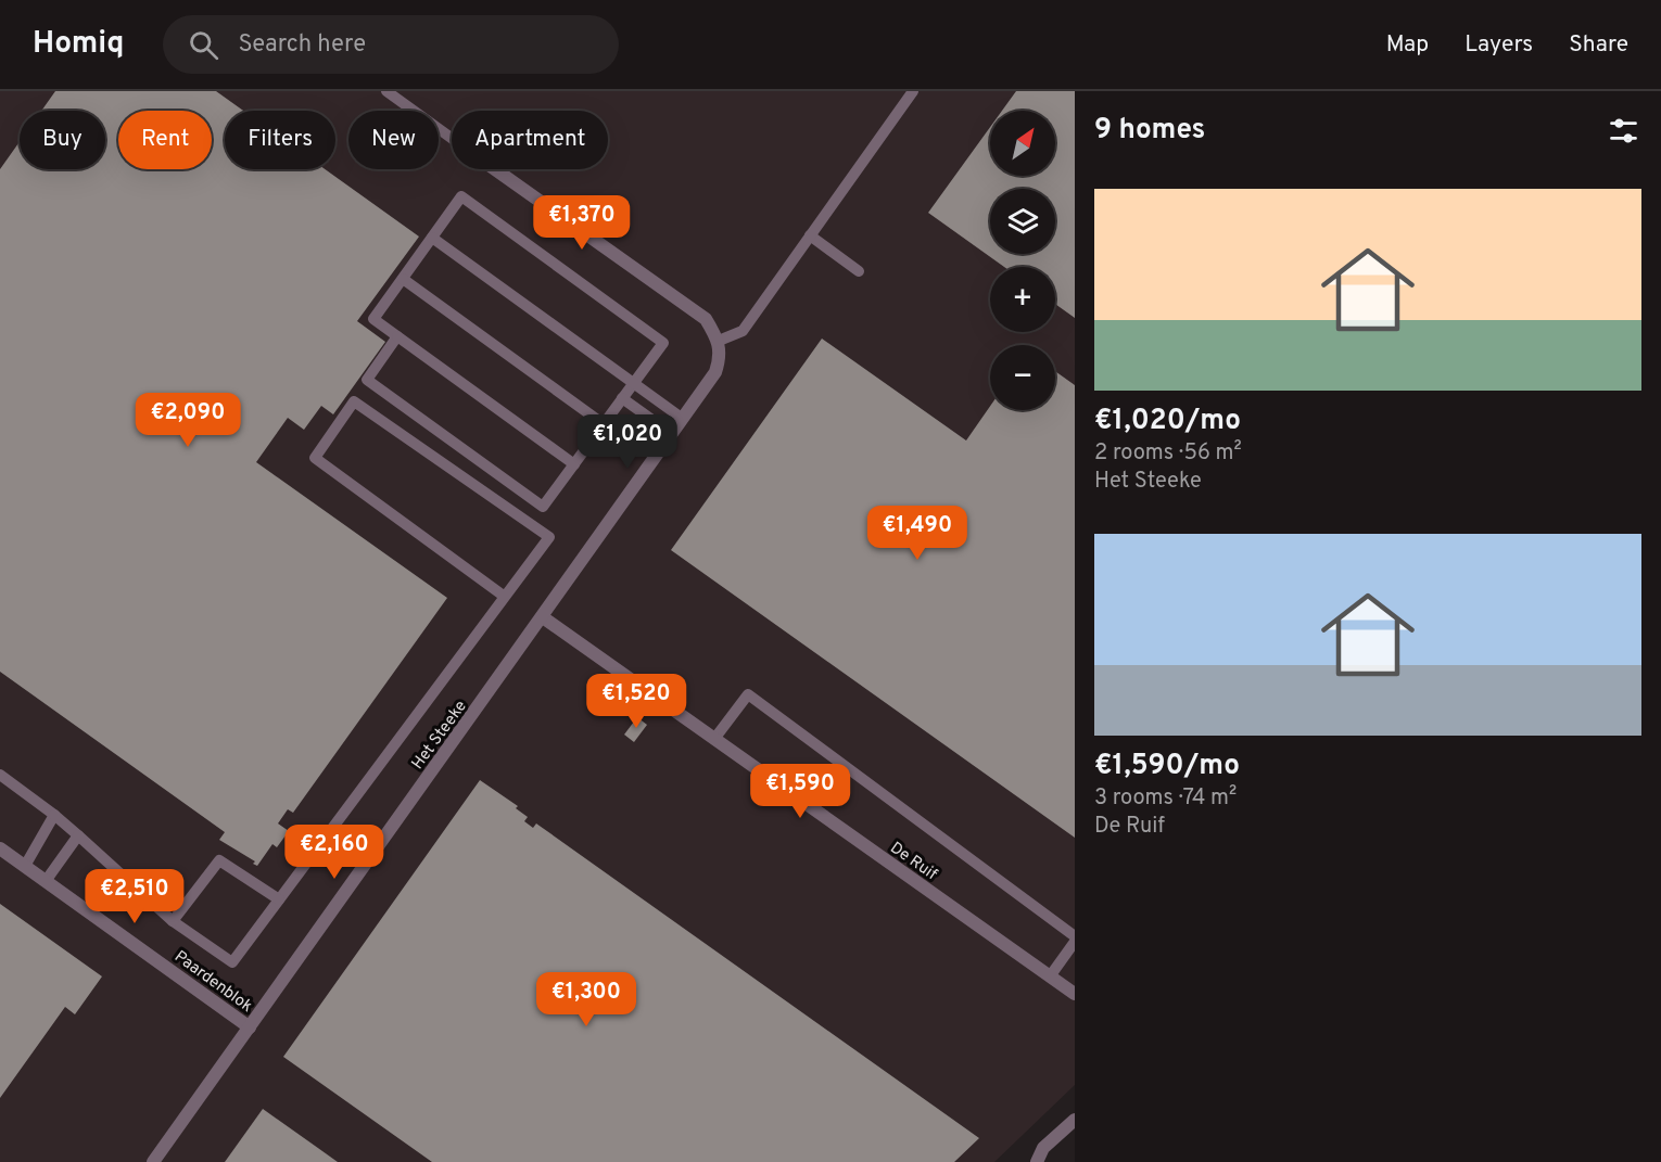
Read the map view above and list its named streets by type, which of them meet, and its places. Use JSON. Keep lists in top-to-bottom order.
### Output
{
  "streets": {
    "street": ["Het Steeke", "De Ruif", "Paardenblok"]
  },
  "crossings": [
    ["Het Steeke", "De Ruif"],
    ["Het Steeke", "Paardenblok"]
  ],
  "north": "top right",
  "page": {
    "header": "Homiq",
    "search": "Search here",
    "nav": ["Map", "Layers", "Share"],
    "heading": "9 homes",
    "map_buttons": ["+", "−"],
    "chip": [
      "Buy",
      "Rent",
      "Filters",
      "New",
      "Apartment"
    ],
    "list": [
      {
        "name": "€1,020/mo",
        "note": "2 rooms · 56 m² · Het Steeke"
      },
      {
        "name": "€1,590/mo",
        "note": "3 rooms · 74 m² · De Ruif"
      }
    ],
    "price": [
      "€1,370",
      "€2,090",
      "€1,020",
      "€1,490",
      "€1,520",
      "€1,590",
      "€2,160",
      "€2,510",
      "€1,300"
    ]
  }
}
